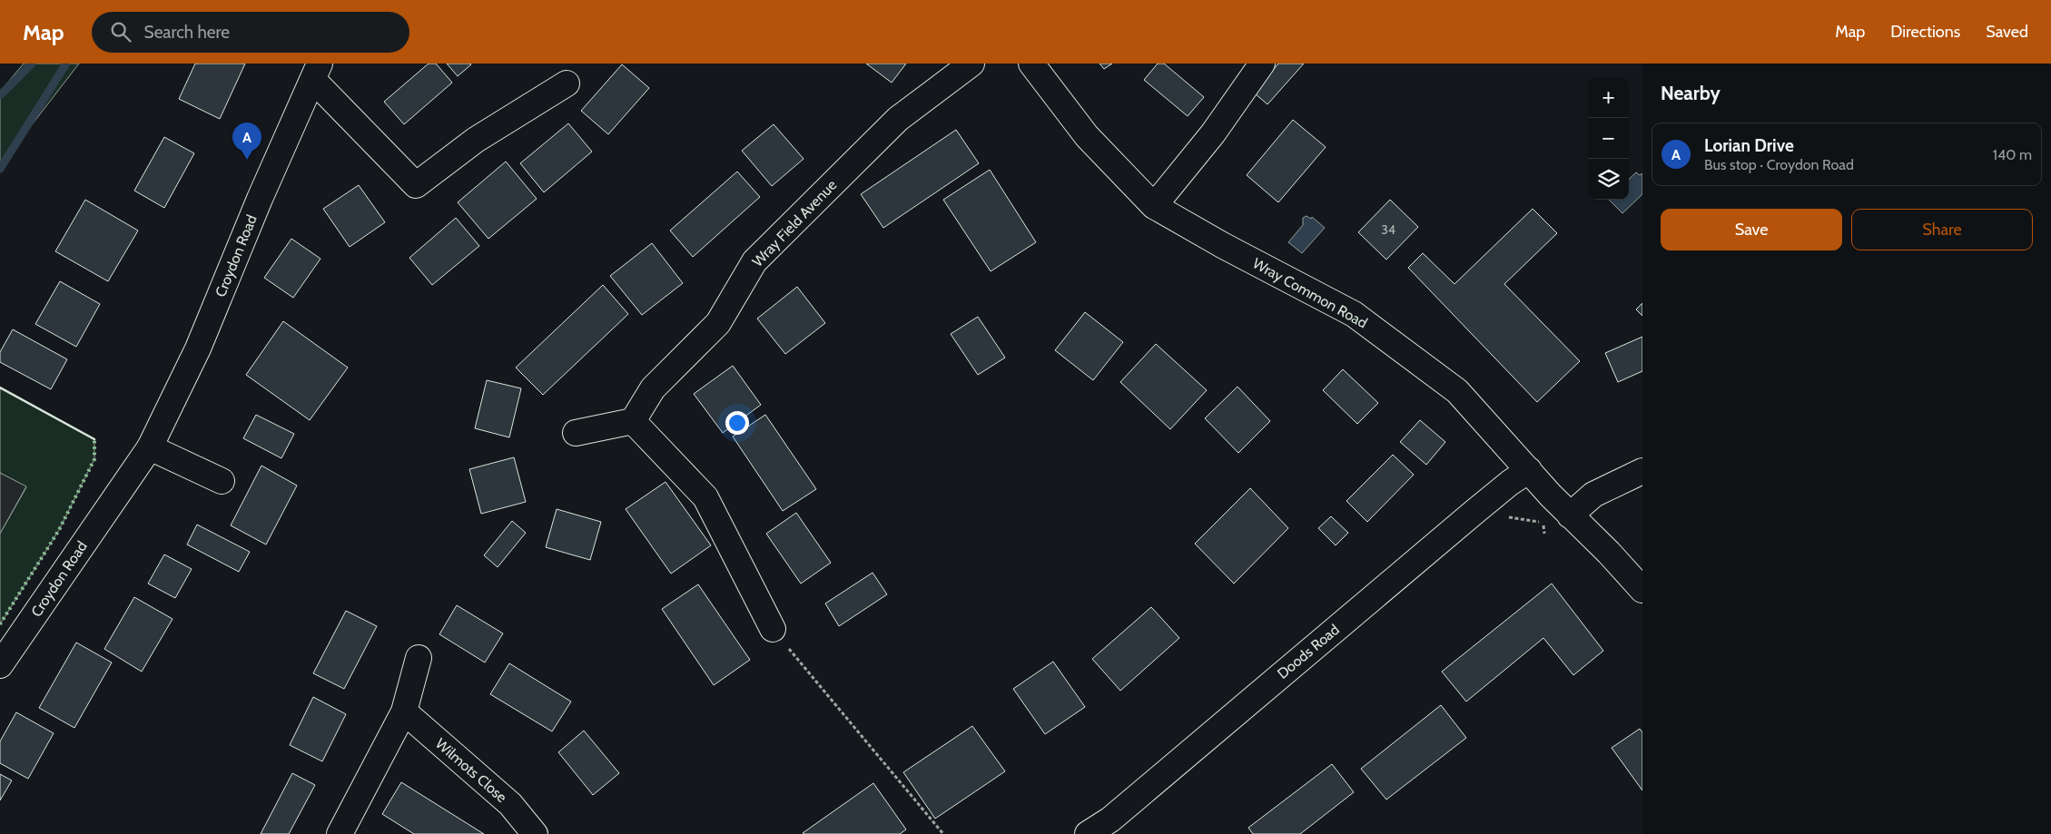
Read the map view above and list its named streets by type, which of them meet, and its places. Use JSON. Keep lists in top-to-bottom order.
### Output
{
  "streets": {
    "street": [
      "Wray Field Avenue",
      "Croydon Road",
      "Wray Common Road",
      "Doods Road",
      "Wilmots Close"
    ]
  },
  "crossings": [
    ["Wray Common Road", "Doods Road"]
  ],
  "house_numbers": ["34"],
  "page": {
    "header": "Map",
    "search": "Search here",
    "nav": ["Map", "Directions", "Saved"],
    "heading": "Nearby",
    "map_buttons": ["+", "−"],
    "pins": "A",
    "list": [
      {
        "mark": "A",
        "name": "Lorian Drive",
        "note": "Bus stop · Croydon Road",
        "value": "140 m"
      }
    ],
    "buttons": ["Save", "Share"]
  }
}
